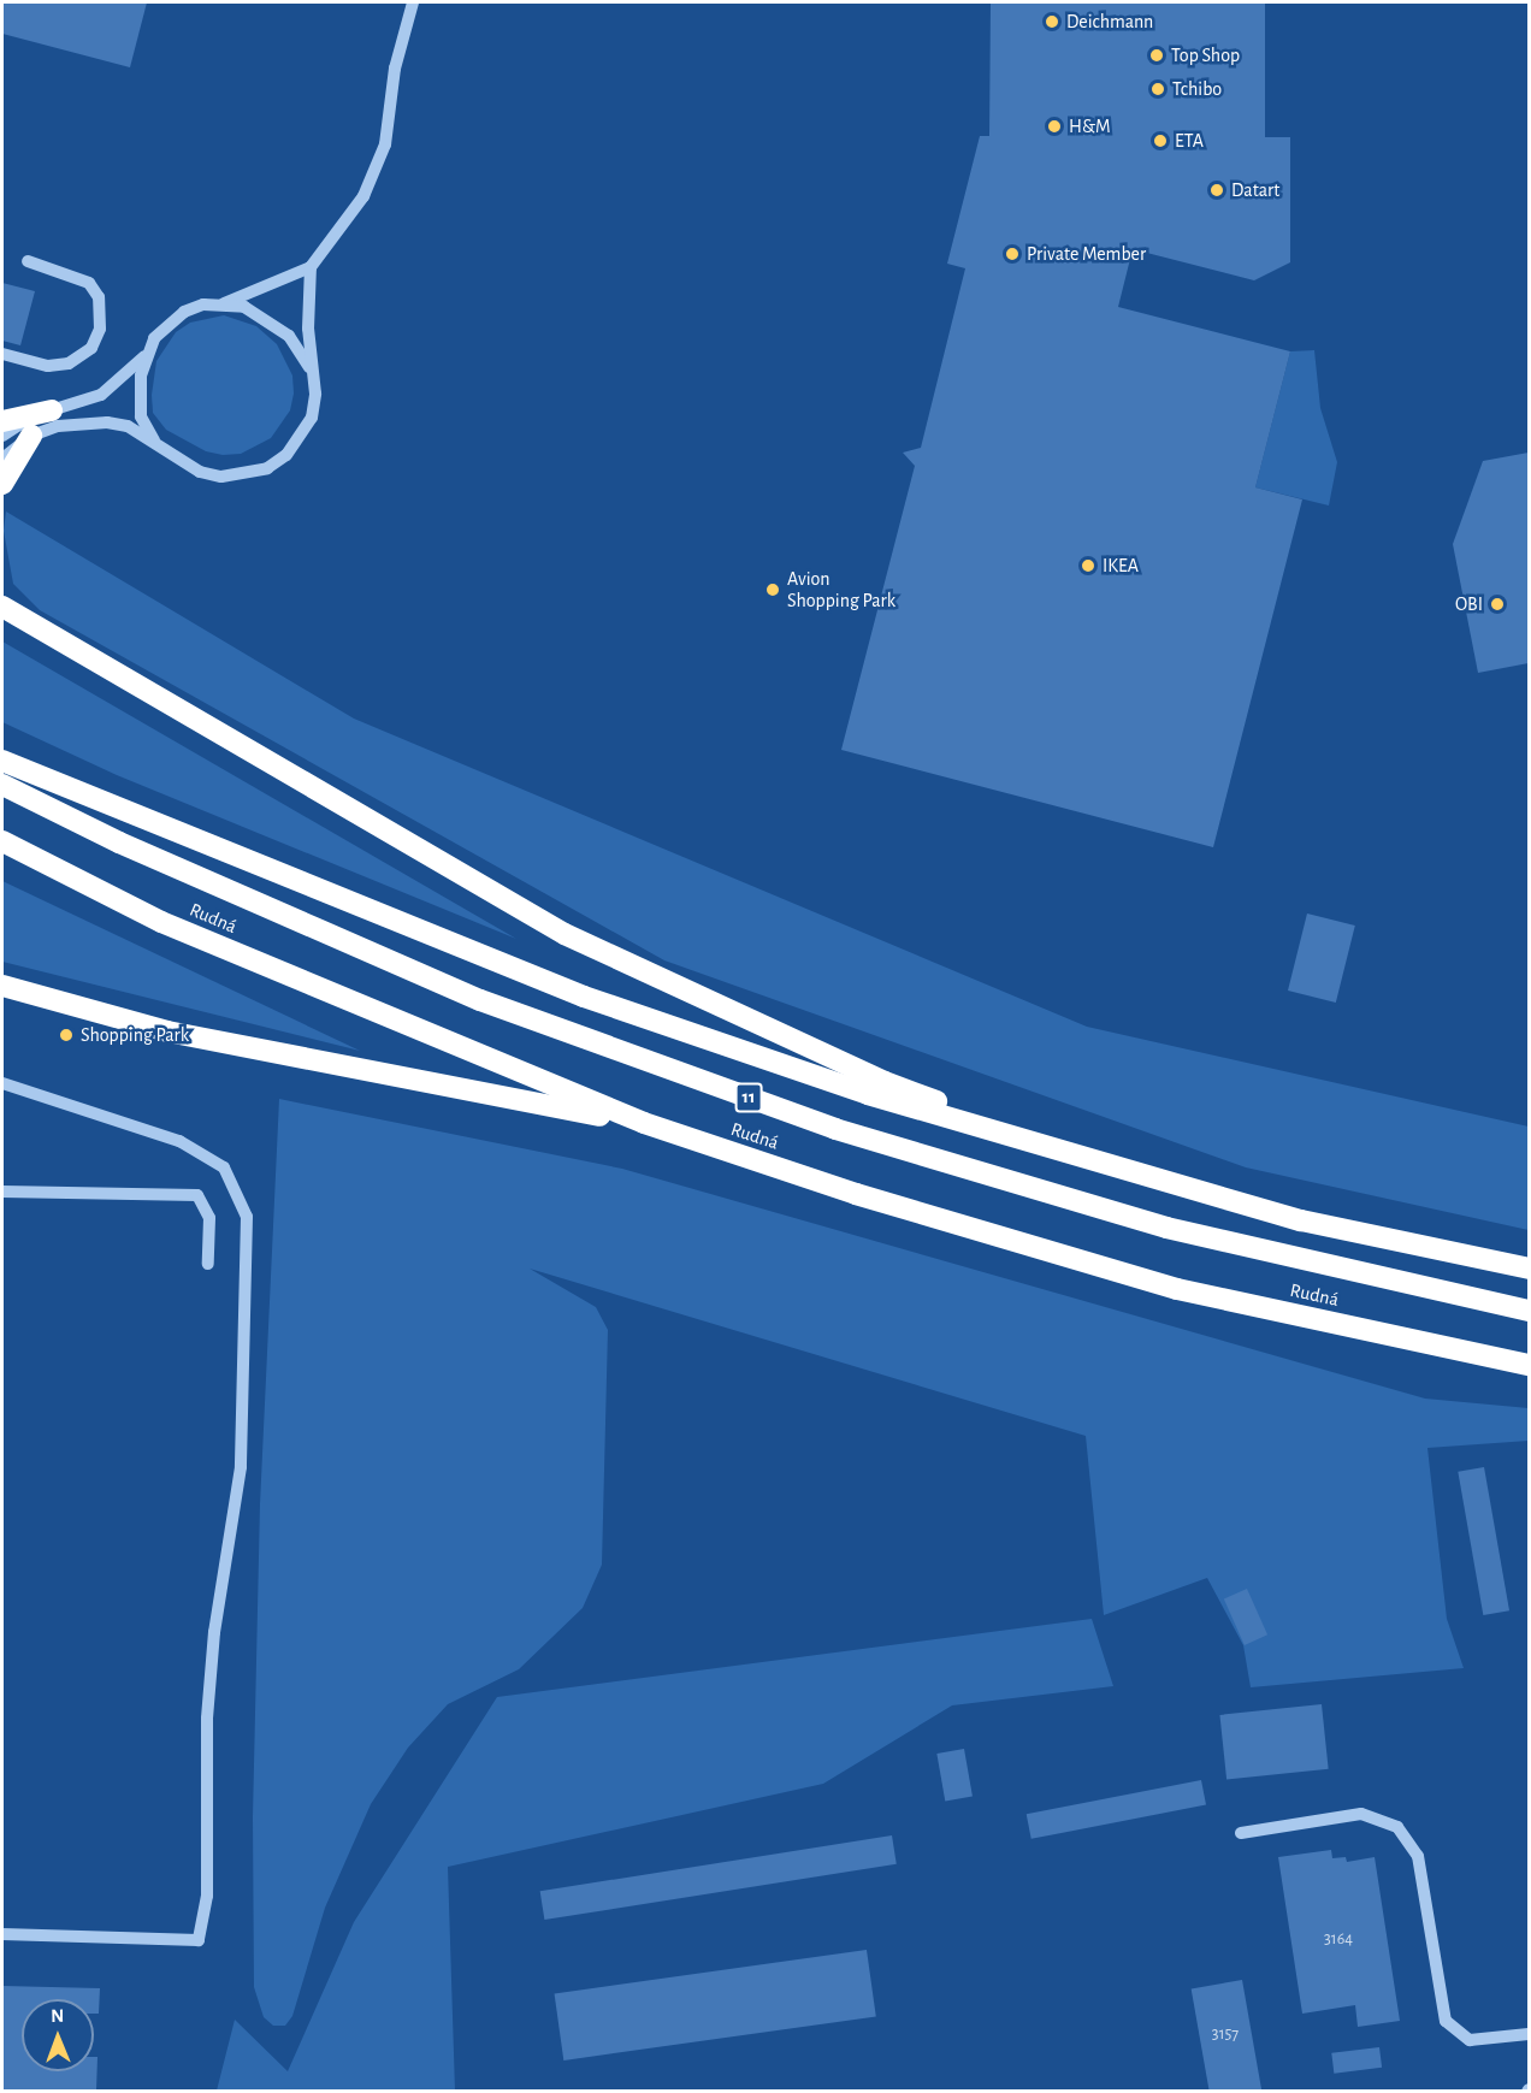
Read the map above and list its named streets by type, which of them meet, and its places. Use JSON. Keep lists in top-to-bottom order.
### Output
{
  "streets": {
    "highway": ["Rudná", "11"]
  },
  "places": [
    "Deichmann",
    "Top Shop",
    "Tchibo",
    "H&M",
    "ETA",
    "Datart",
    "Private Member",
    "IKEA",
    "Avion Shopping Park",
    "OBI",
    "Shopping Park"
  ],
  "house_numbers": ["3164", "3157"],
  "north": "top"
}
